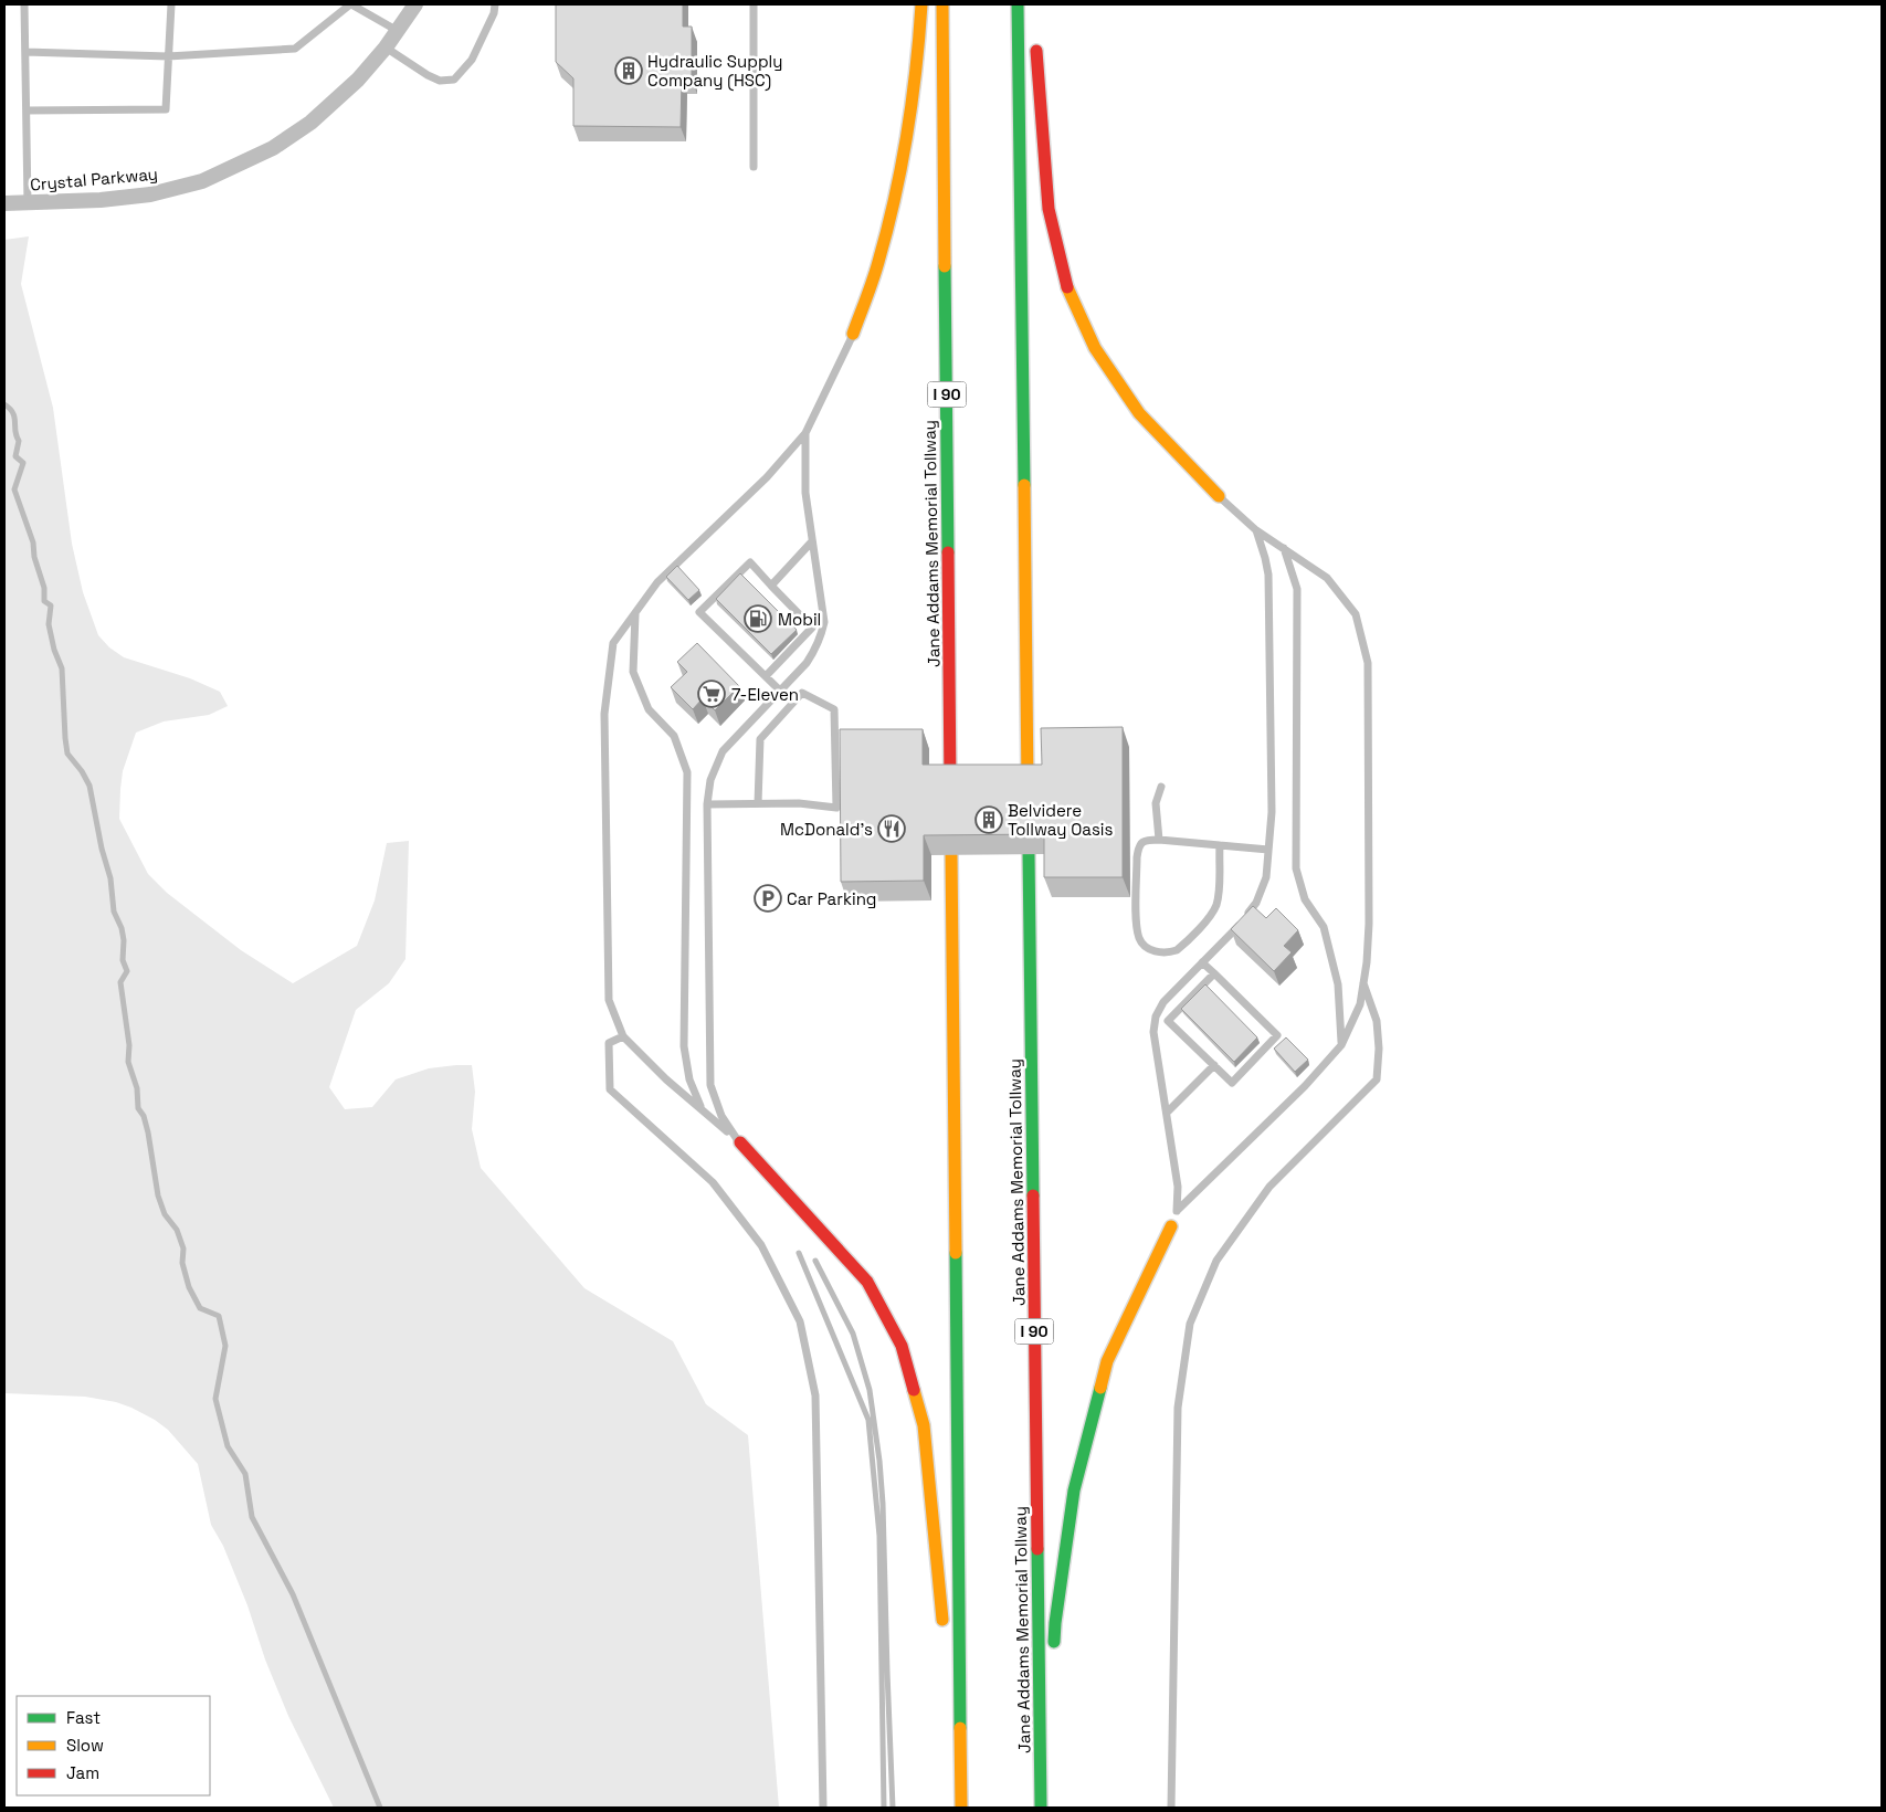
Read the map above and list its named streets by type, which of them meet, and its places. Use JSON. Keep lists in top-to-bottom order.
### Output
{
  "streets": {
    "highway": ["I 90", "Jane Addams Memorial Tollway"],
    "street": ["Crystal Parkway"]
  },
  "places": {
    "building": ["Hydraulic Supply Company (HSC)", "Belvidere Tollway Oasis"],
    "fuel station": ["Mobil"],
    "supermarket": ["7-Eleven"],
    "restaurant": ["McDonald's"],
    "parking": ["Car Parking"]
  },
  "legend": ["Fast", "Slow", "Jam"]
}
